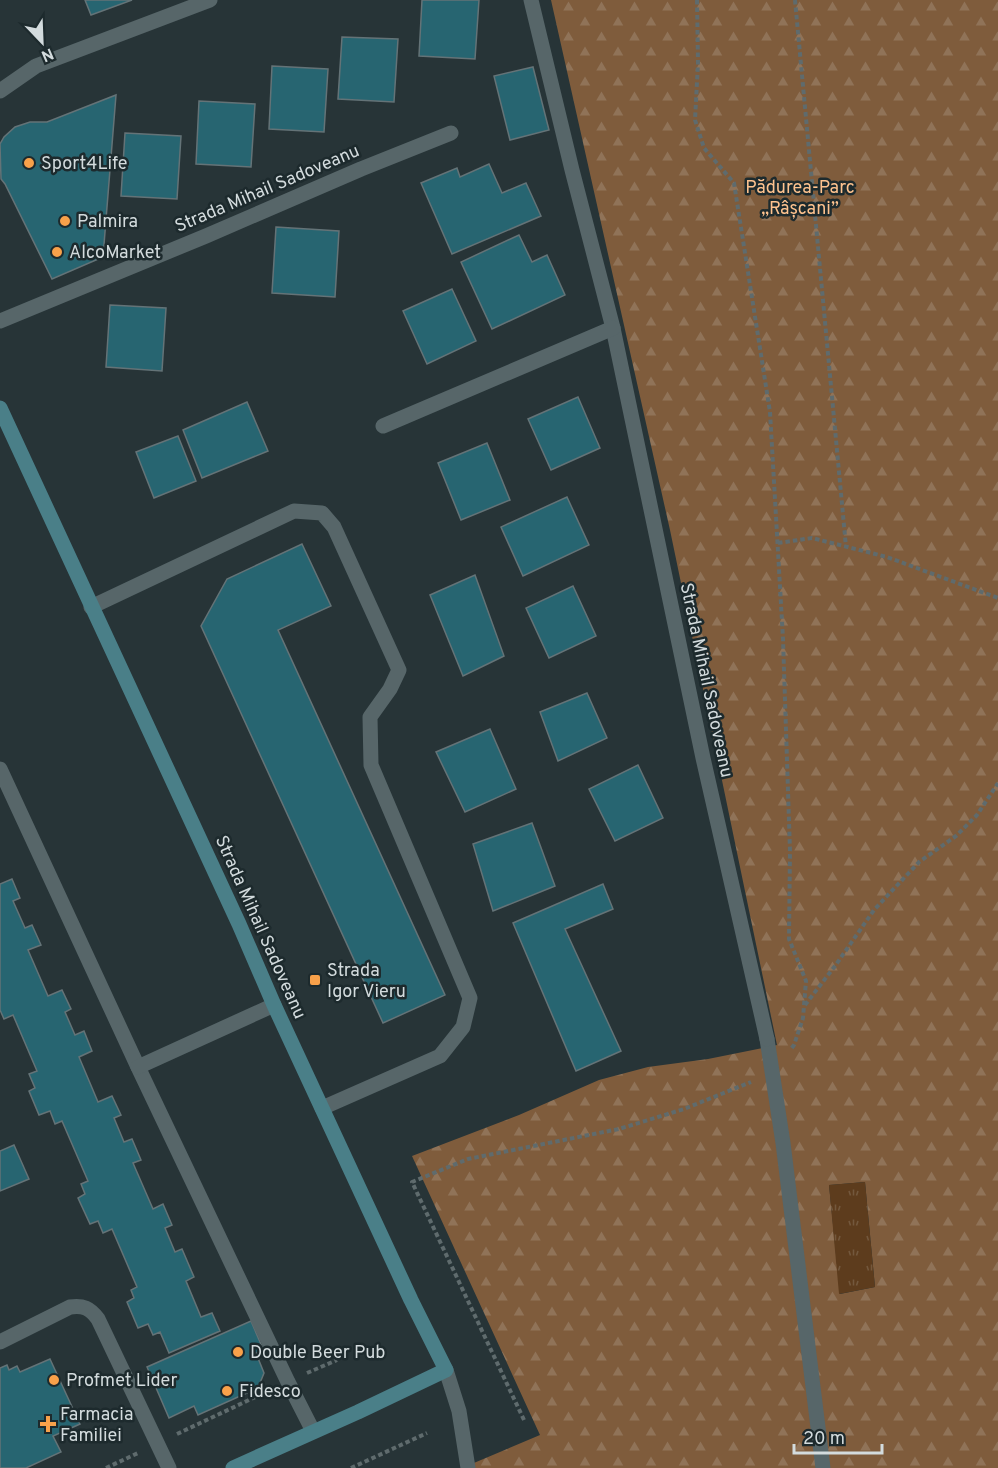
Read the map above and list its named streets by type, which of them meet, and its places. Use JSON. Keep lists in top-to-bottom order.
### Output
{
  "streets": {
    "main road": ["Strada Mihail Sadoveanu"]
  },
  "parks": ["Pădurea-Parc „Râșcani”"],
  "places": {
    "other": [
      "Sport4Life",
      "Palmira",
      "AlcoMarket",
      "Double Beer Pub",
      "Profmet Lider",
      "Fidesco"
    ],
    "transit": ["Strada Igor Vieru"],
    "health": ["Farmacia Familiei"]
  },
  "scale_bar": "20 m",
  "north": "bottom right"
}
